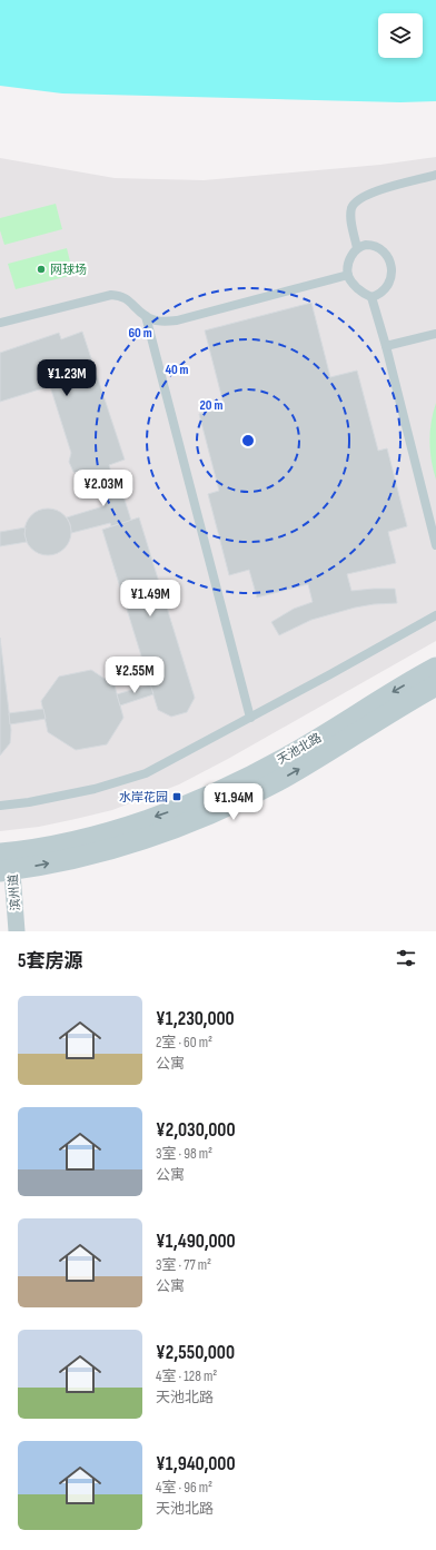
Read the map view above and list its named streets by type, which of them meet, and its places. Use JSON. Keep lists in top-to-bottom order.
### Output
{
  "streets": {
    "street": ["天池北路", "滨州道"]
  },
  "crossings": [
    ["天池北路", "滨州道"]
  ],
  "places": {
    "other": ["网球场"],
    "transit": ["水岸花园"]
  },
  "page": {
    "price": [
      "¥1.23M",
      "¥2.03M",
      "¥1.49M",
      "¥2.55M",
      "¥1.94M"
    ],
    "heading": "5套房源",
    "list": [
      {
        "name": "¥1,230,000",
        "note": "2室 · 60 m² · 公寓"
      },
      {
        "name": "¥2,030,000",
        "note": "3室 · 98 m² · 公寓"
      },
      {
        "name": "¥1,490,000",
        "note": "3室 · 77 m² · 公寓"
      },
      {
        "name": "¥2,550,000",
        "note": "4室 · 128 m² · 天池北路"
      },
      {
        "name": "¥1,940,000",
        "note": "4室 · 96 m² · 天池北路"
      }
    ]
  },
  "rings": ["60 m", "40 m", "20 m"]
}
